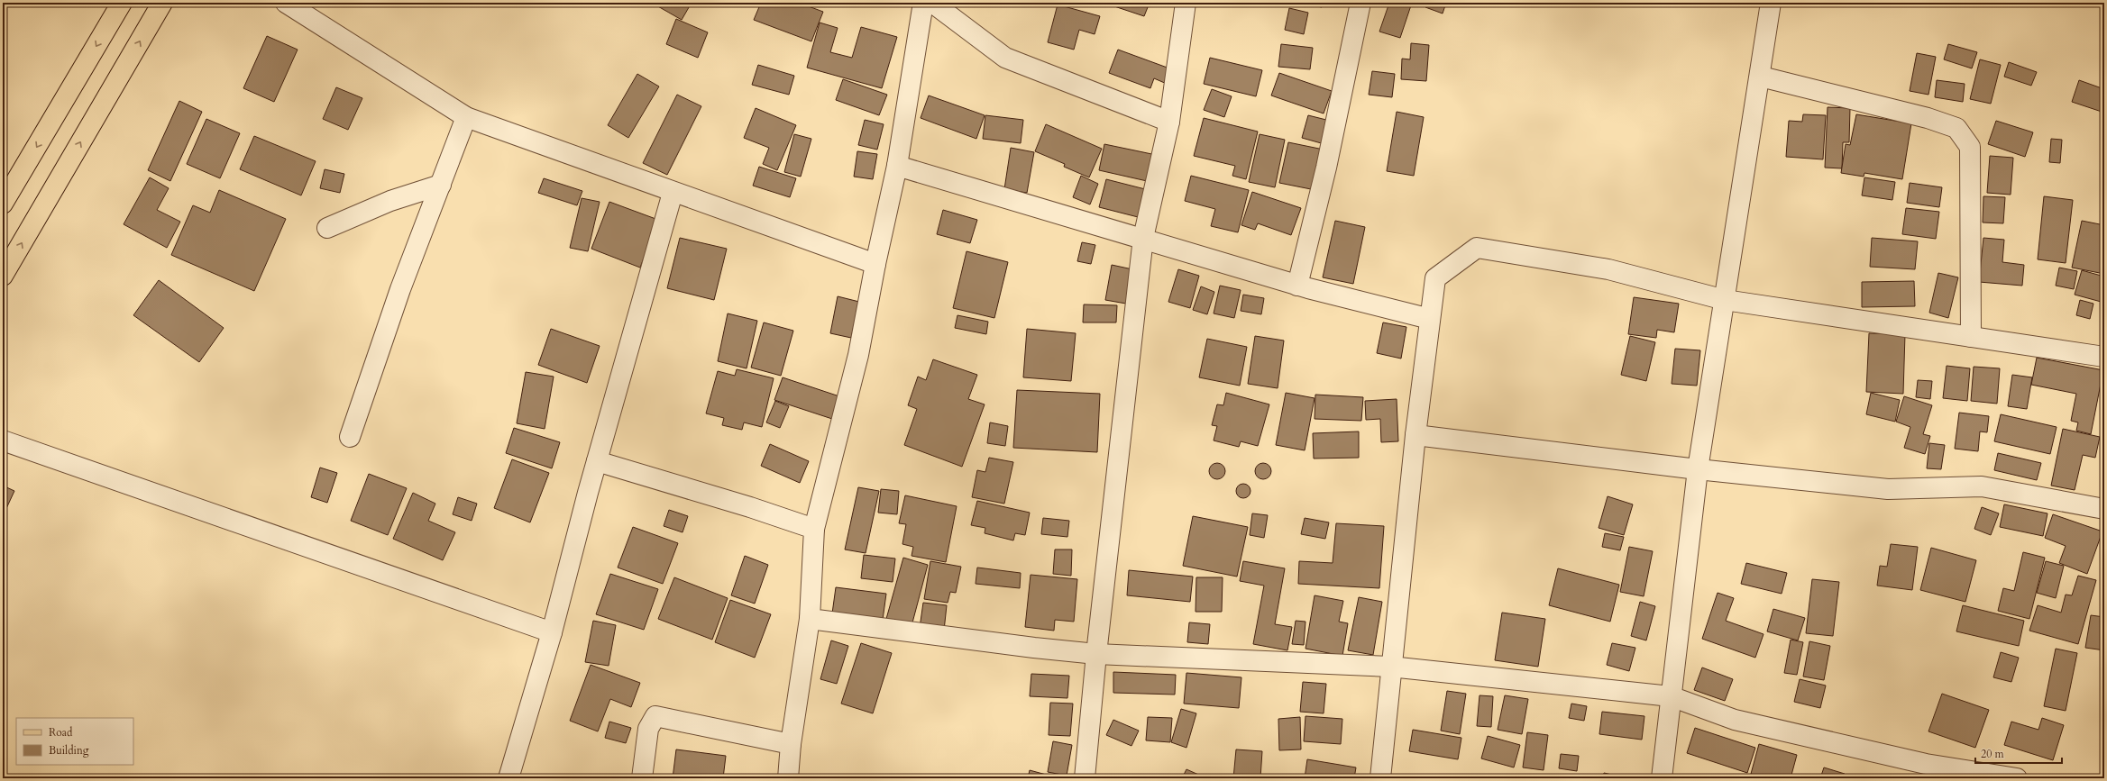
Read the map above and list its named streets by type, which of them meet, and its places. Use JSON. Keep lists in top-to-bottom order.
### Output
{
  "legend": ["Road", "Building"],
  "scale_bar": "20 m"
}
